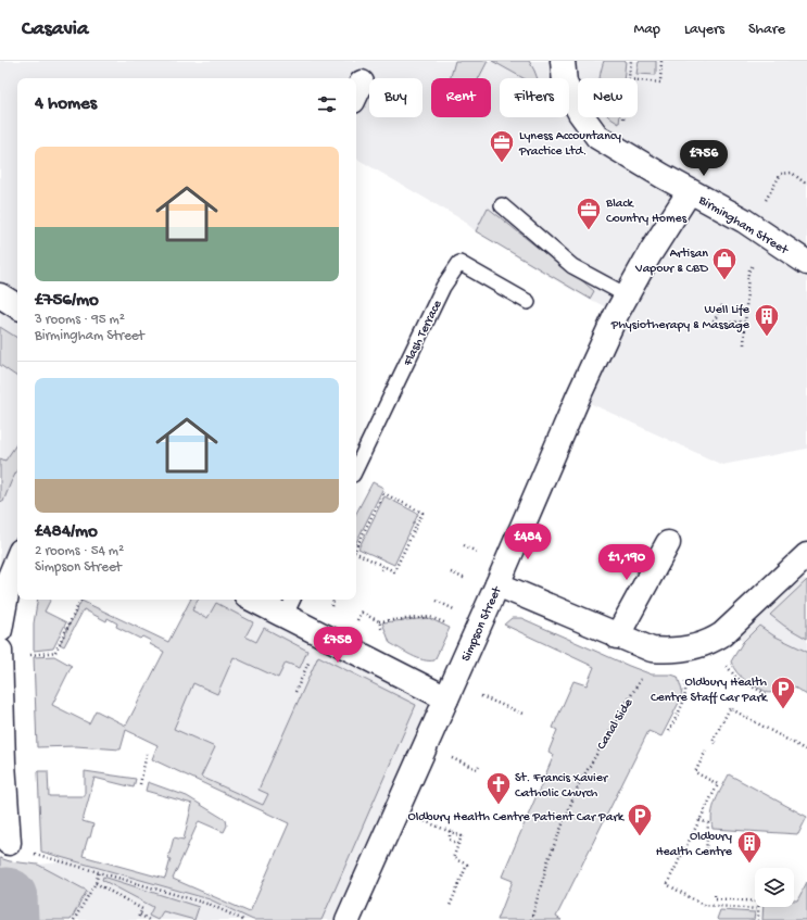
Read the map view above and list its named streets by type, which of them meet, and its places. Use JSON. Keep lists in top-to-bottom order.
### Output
{
  "streets": {
    "street": ["Birmingham Street", "Simpson Street"],
    "lane": ["Flash Terrace"],
    "path": ["Canal Side"]
  },
  "crossings": [
    ["Birmingham Street", "Simpson Street"]
  ],
  "places": {
    "office": ["Lyness Accountancy Practice Ltd.", "Black Country Homes"],
    "shop": ["Artisan Vapour & CBD"],
    "building": ["Well Life Physiotherapy & Massage", "Oldbury Health Centre"],
    "parking": ["Oldbury Health Centre Staff Car Park", "Oldbury Health Centre Patient Car Park"],
    "church": ["St. Francis Xavier Catholic Church"]
  },
  "page": {
    "header": "Casavia",
    "nav": ["Map", "Layers", "Share"],
    "chip": [
      "Buy",
      "Rent",
      "Filters",
      "New"
    ],
    "heading": "4 homes",
    "list": [
      {
        "name": "£756/mo",
        "note": "3 rooms · 95 m² · Birmingham Street"
      },
      {
        "name": "£484/mo",
        "note": "2 rooms · 54 m² · Simpson Street"
      }
    ],
    "price": [
      "£756",
      "£484",
      "£1,190",
      "£758"
    ]
  }
}
